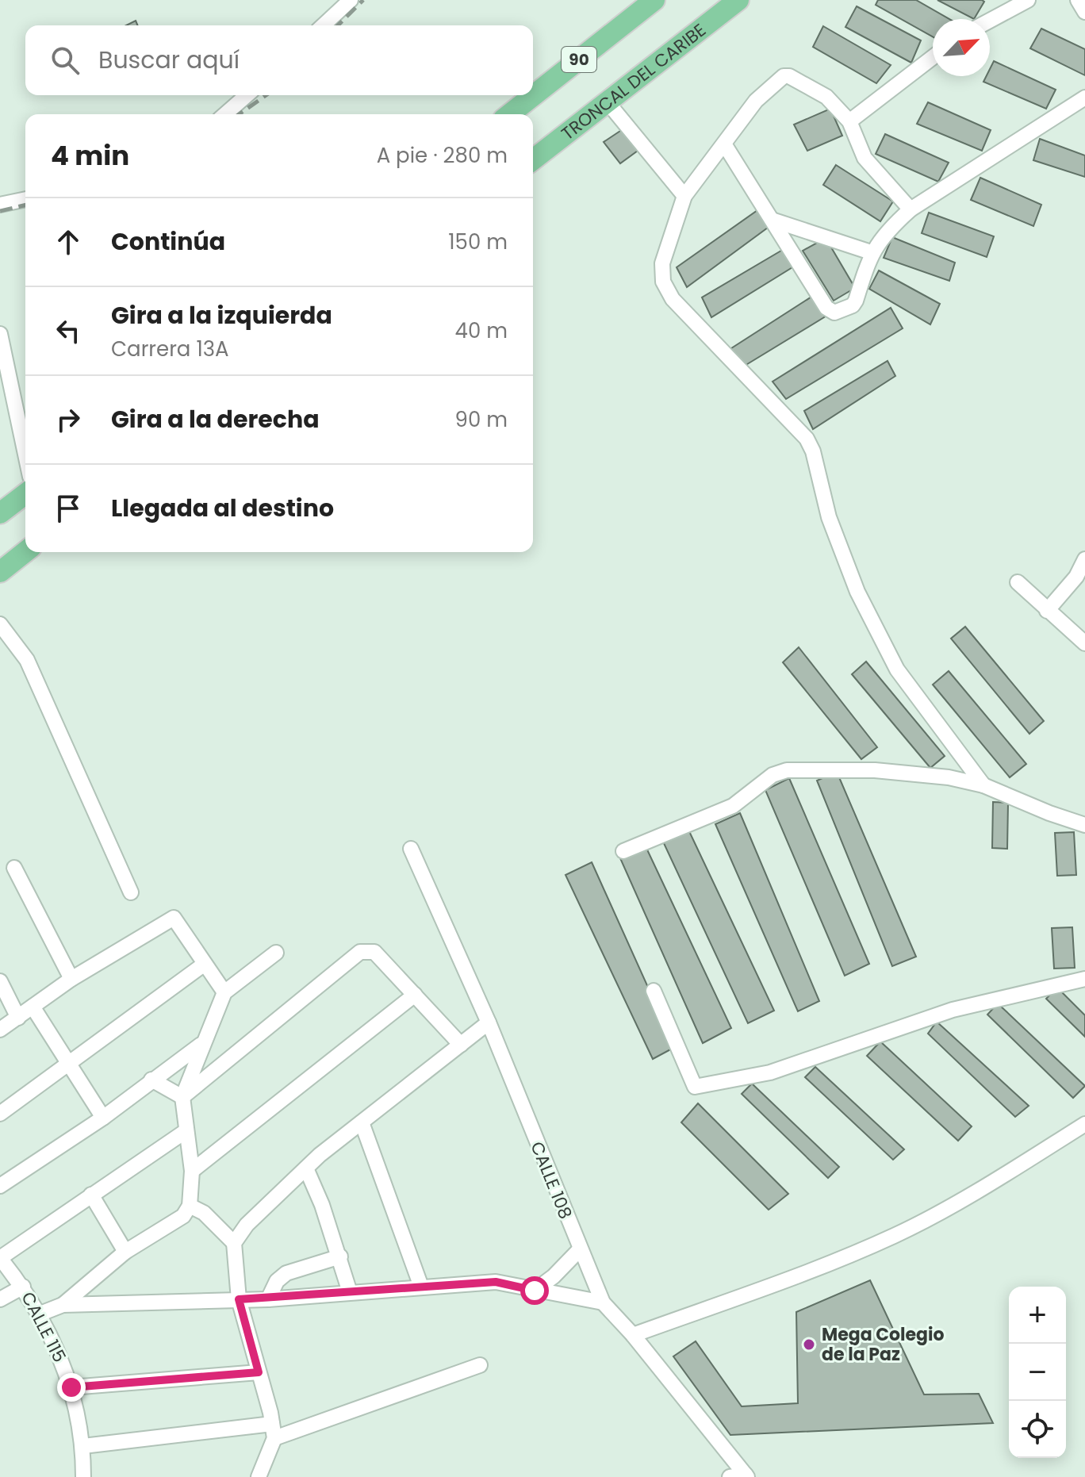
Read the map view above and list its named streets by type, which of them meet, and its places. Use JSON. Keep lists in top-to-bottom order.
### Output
{
  "streets": {
    "highway": ["90", "TRONCAL DEL CARIBE"],
    "street": ["CALLE 108", "CALLE 115"]
  },
  "places": ["Mega Colegio de la Paz"],
  "north": "top right",
  "page": {
    "search": "Buscar aquí",
    "heading": ["4 min", "A pie · 280 m"],
    "list": [
      ["Continúa", "150 m"],
      ["Gira a la izquierda", "Carrera 13A", "40 m"],
      ["Gira a la derecha", "90 m"],
      "Llegada al destino"
    ],
    "map_buttons": ["+", "−"]
  }
}
